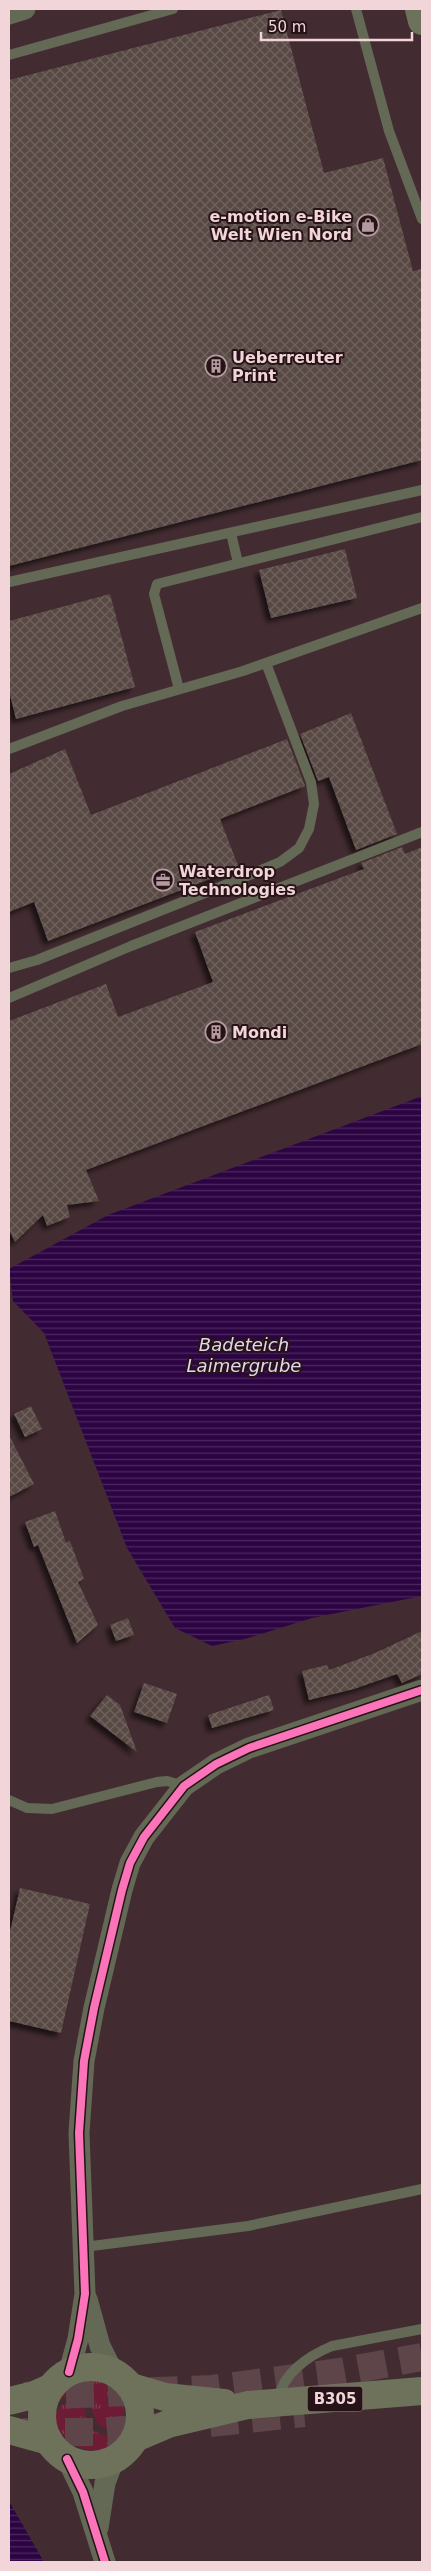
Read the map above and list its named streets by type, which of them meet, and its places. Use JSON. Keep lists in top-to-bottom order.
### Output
{
  "streets": {
    "main road": ["B305"]
  },
  "water": ["Badeteich Laimergrube"],
  "places": {
    "shop": ["e-motion e-Bike Welt Wien Nord"],
    "building": ["Ueberreuter Print", "Mondi"],
    "office": ["Waterdrop Technologies"]
  },
  "scale_bar": "50 m"
}
